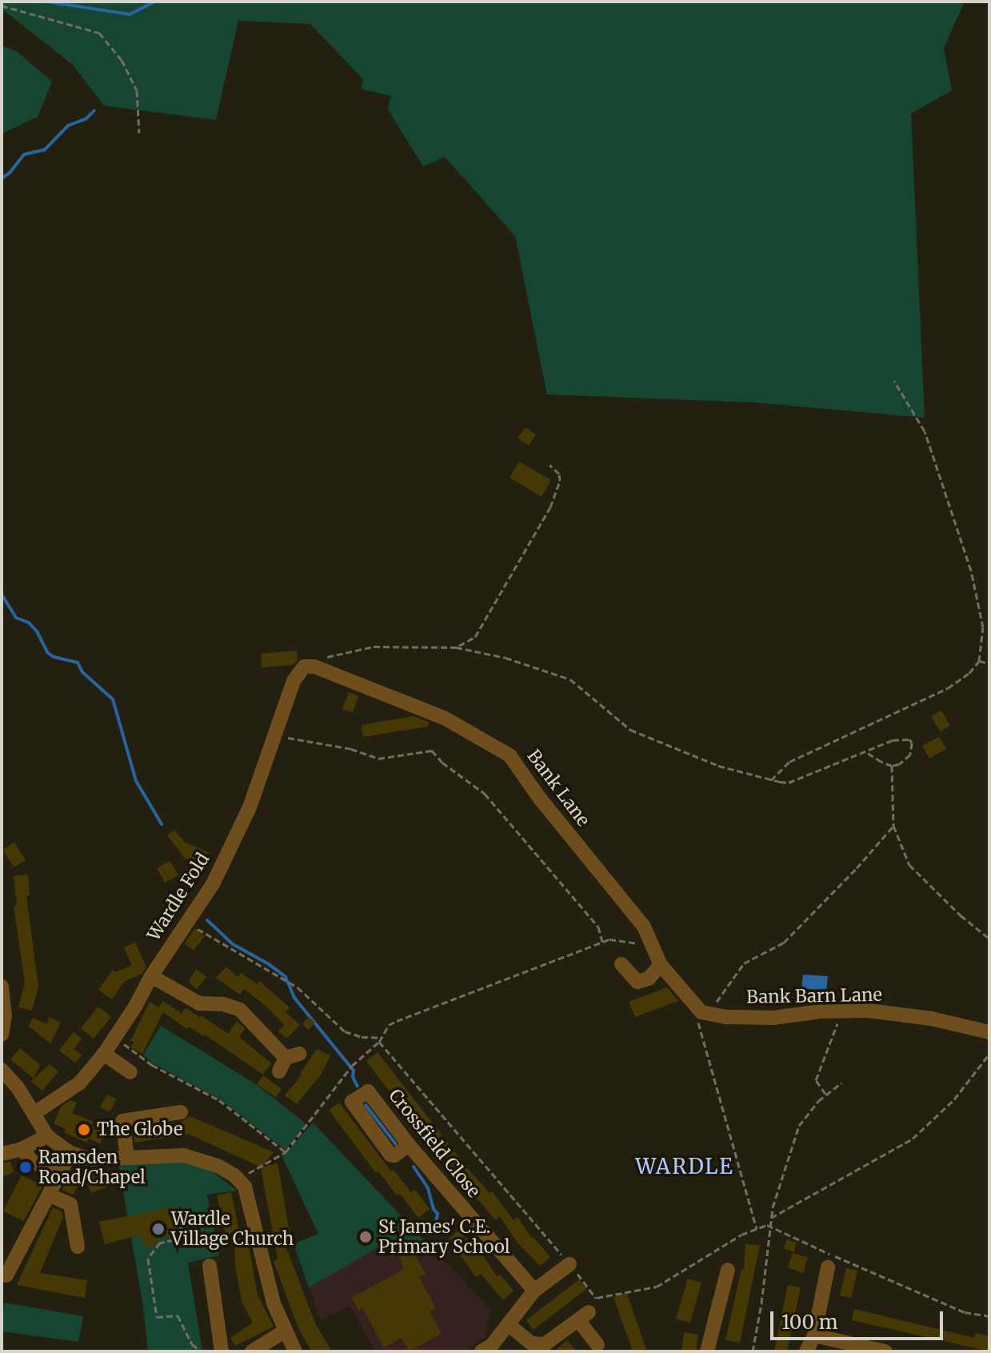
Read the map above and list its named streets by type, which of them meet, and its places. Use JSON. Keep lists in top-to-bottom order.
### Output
{
  "streets": {
    "street": [
      "Bank Lane",
      "Wardle Fold",
      "Bank Barn Lane",
      "Crossfield Close"
    ]
  },
  "crossings": [
    ["Bank Lane", "Wardle Fold"]
  ],
  "districts": ["WARDLE"],
  "places": [
    "The Globe",
    "Ramsden Road/Chapel",
    "Wardle Village Church",
    "St James' C.E. Primary School"
  ],
  "scale_bar": "100 m"
}
